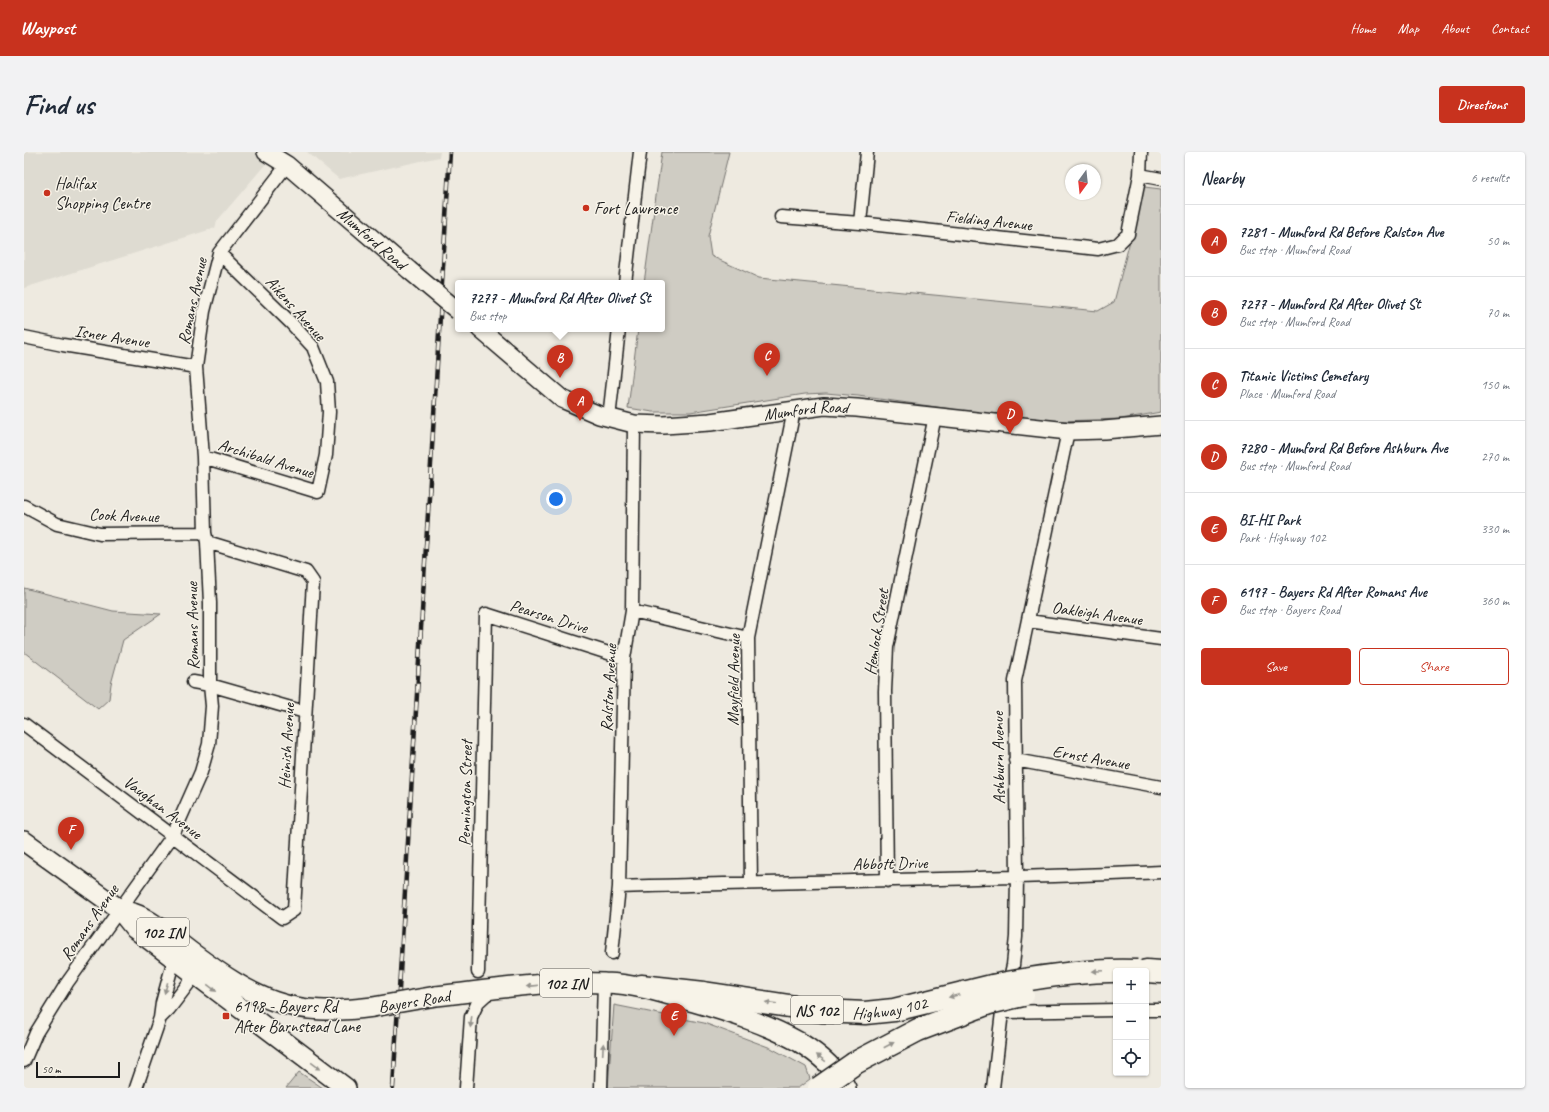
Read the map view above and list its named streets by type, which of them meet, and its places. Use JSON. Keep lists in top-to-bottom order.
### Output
{
  "streets": {
    "highway": ["Highway 102", "NS 102"],
    "main road": ["102 IN", "Bayers Road"],
    "street": [
      "Fielding Avenue",
      "Mumford Road",
      "Romans Avenue",
      "Aikens Avenue",
      "Isner Avenue",
      "Archibald Avenue",
      "Cook Avenue",
      "Oakleigh Avenue",
      "Pearson Drive",
      "Hemlock Street",
      "Mayfield Avenue",
      "Ralston Avenue",
      "Heinish Avenue",
      "Ernst Avenue",
      "Ashburn Avenue",
      "Pennington Street",
      "Vaughan Avenue",
      "Abbott Drive"
    ]
  },
  "crossings": [
    ["Mumford Road", "Romans Avenue"],
    ["Mumford Road", "Hemlock Street"],
    ["Mumford Road", "Mayfield Avenue"],
    ["Mumford Road", "Ralston Avenue"],
    ["Mumford Road", "Ashburn Avenue"],
    ["Romans Avenue", "Aikens Avenue"],
    ["Romans Avenue", "Isner Avenue"],
    ["Romans Avenue", "Archibald Avenue"],
    ["Romans Avenue", "Cook Avenue"],
    ["Romans Avenue", "Vaughan Avenue"],
    ["Romans Avenue", "Bayers Road"],
    ["Aikens Avenue", "Archibald Avenue"],
    ["Cook Avenue", "Heinish Avenue"],
    ["Oakleigh Avenue", "Ashburn Avenue"],
    ["Pearson Drive", "Ralston Avenue"],
    ["Pearson Drive", "Pennington Street"],
    ["Hemlock Street", "Abbott Drive"],
    ["Mayfield Avenue", "Abbott Drive"],
    ["Ralston Avenue", "Abbott Drive"],
    ["Heinish Avenue", "Vaughan Avenue"],
    ["Ernst Avenue", "Ashburn Avenue"],
    ["Ashburn Avenue", "Abbott Drive"],
    ["Ashburn Avenue", "Highway 102"],
    ["Bayers Road", "Highway 102"]
  ],
  "places": {
    "other": ["Halifax Shopping Centre", "Fort Lawrence"],
    "transit": ["6198 - Bayers Rd After Barnstead Lane"]
  },
  "scale_bar": "50 m",
  "north": "bottom",
  "page": {
    "header": "Waypost",
    "nav": [
      "Home",
      "Map",
      "About",
      "Contact"
    ],
    "buttons": [
      "Directions",
      ["Save", "Share"]
    ],
    "title": "Find us",
    "heading": ["Nearby", "6 results"],
    "list": [
      {
        "mark": "A",
        "name": "7281 - Mumford Rd Before Ralston Ave",
        "note": "Bus stop · Mumford Road",
        "value": "50 m"
      },
      {
        "mark": "B",
        "name": "7277 - Mumford Rd After Olivet St",
        "note": "Bus stop · Mumford Road",
        "value": "70 m"
      },
      {
        "mark": "C",
        "name": "Titanic Victims Cemetary",
        "note": "Place · Mumford Road",
        "value": "150 m"
      },
      {
        "mark": "D",
        "name": "7280 - Mumford Rd Before Ashburn Ave",
        "note": "Bus stop · Mumford Road",
        "value": "270 m"
      },
      {
        "mark": "E",
        "name": "BI-HI Park",
        "note": "Park · Highway 102",
        "value": "330 m"
      },
      {
        "mark": "F",
        "name": "6197 - Bayers Rd After Romans Ave",
        "note": "Bus stop · Bayers Road",
        "value": "360 m"
      }
    ],
    "popup": ["7277 - Mumford Rd After Olivet St", "Bus stop"],
    "pins": [
      "C",
      "B",
      "A",
      "D",
      "F",
      "E"
    ],
    "map_buttons": ["+", "−"],
    "scale": "50 m"
  }
}
